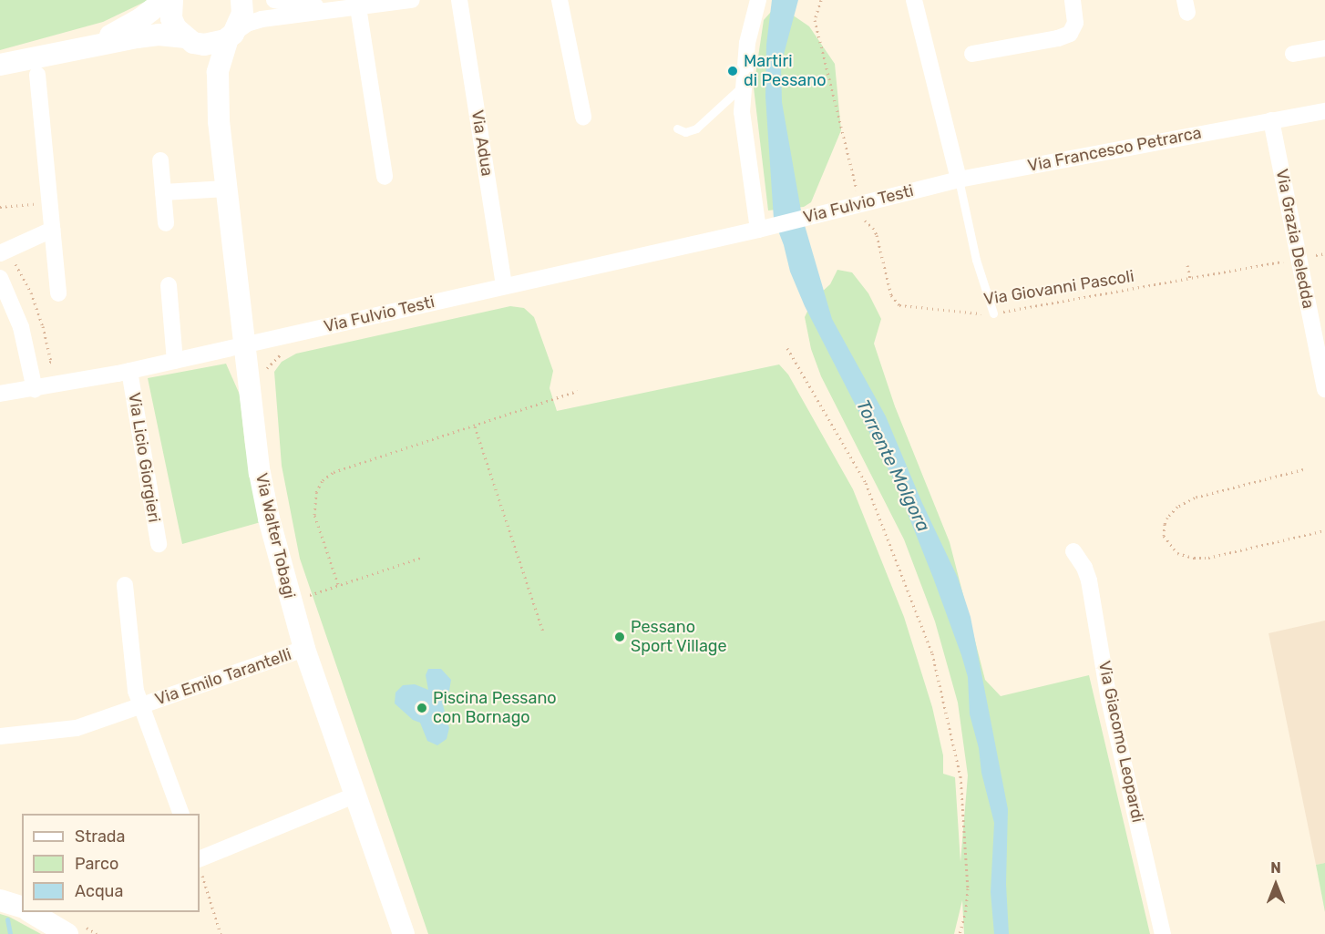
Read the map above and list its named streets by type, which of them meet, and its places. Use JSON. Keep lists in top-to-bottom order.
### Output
{
  "streets": {
    "street": [
      "Via Adua",
      "Via Francesco Petrarca",
      "Via Fulvio Testi",
      "Via Grazia Deledda",
      "Via Licio Giorgieri",
      "Via Walter Tobagi",
      "Via Emilo Tarantelli",
      "Via Giacomo Leopardi"
    ],
    "path": ["Via Giovanni Pascoli"]
  },
  "crossings": [
    ["Via Adua", "Via Fulvio Testi"],
    ["Via Francesco Petrarca", "Via Fulvio Testi"],
    ["Via Francesco Petrarca", "Via Grazia Deledda"],
    ["Via Fulvio Testi", "Via Licio Giorgieri"],
    ["Via Fulvio Testi", "Via Walter Tobagi"],
    ["Via Grazia Deledda", "Via Giovanni Pascoli"],
    ["Via Walter Tobagi", "Via Emilo Tarantelli"]
  ],
  "water": ["Torrente Molgora"],
  "places": ["Martiri di Pessano", "Pessano Sport Village", "Piscina Pessano con Bornago"],
  "legend": ["Strada", "Parco", "Acqua"],
  "north": "top"
}
